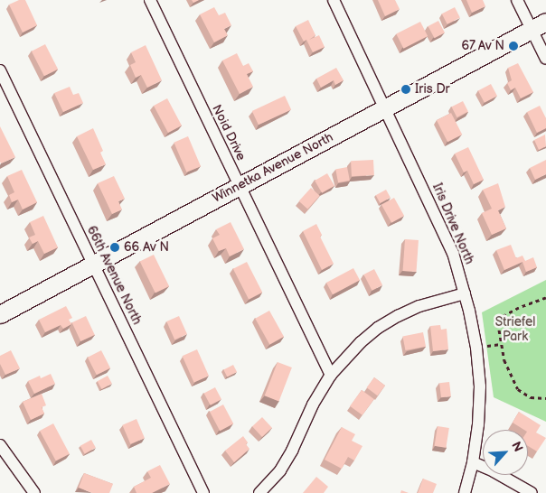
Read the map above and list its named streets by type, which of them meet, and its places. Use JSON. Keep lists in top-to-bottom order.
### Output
{
  "streets": {
    "street": [
      "Noid Drive",
      "Winnetka Avenue North",
      "Iris Drive North",
      "66th Avenue North"
    ]
  },
  "crossings": [
    ["Noid Drive", "Winnetka Avenue North"],
    ["Winnetka Avenue North", "Iris Drive North"],
    ["Winnetka Avenue North", "66th Avenue North"]
  ],
  "parks": ["Striefel Park"],
  "places": ["67 Av N", "Iris Dr", "66 Av N"],
  "north": "top right"
}
